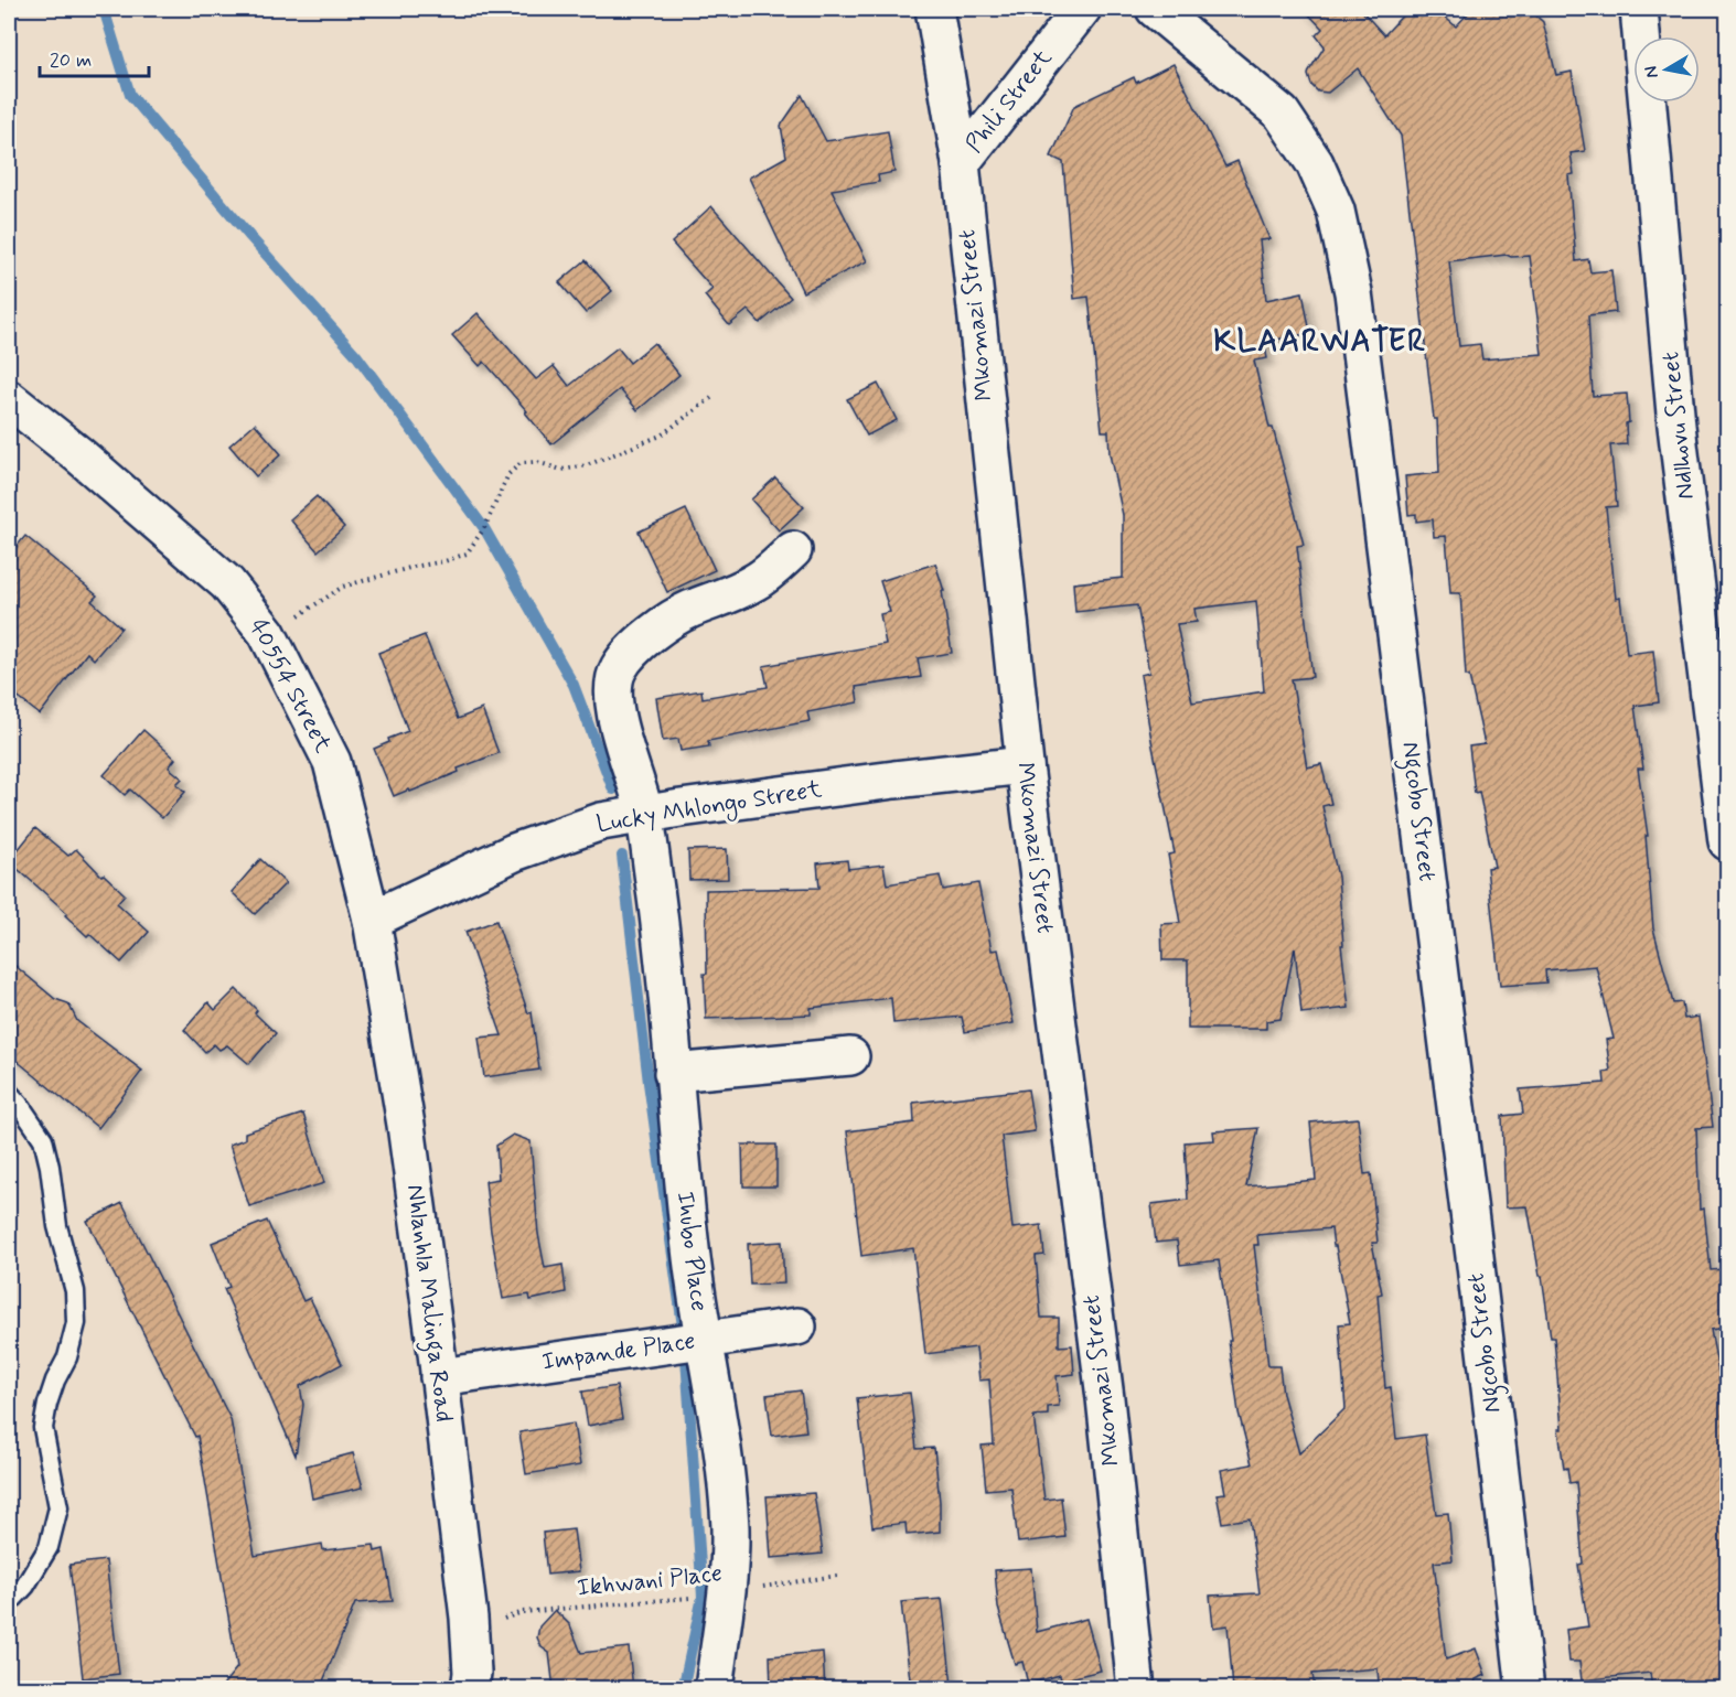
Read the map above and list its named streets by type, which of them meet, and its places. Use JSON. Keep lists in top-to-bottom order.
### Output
{
  "streets": {
    "street": [
      "Phili Street",
      "Mkomazi Street",
      "Ndlhovu Street",
      "40554 Street",
      "Lucky Mhlongo Street",
      "Ngcobo Street",
      "Ihubo Place",
      "Nhlanhla Malinga Road",
      "Impande Place"
    ],
    "path": ["Ikhwani Place"]
  },
  "crossings": [
    ["Phili Street", "Mkomazi Street"],
    ["Mkomazi Street", "Lucky Mhlongo Street"],
    ["40554 Street", "Lucky Mhlongo Street"],
    ["40554 Street", "Nhlanhla Malinga Road"],
    ["Lucky Mhlongo Street", "Ihubo Place"],
    ["Lucky Mhlongo Street", "Nhlanhla Malinga Road"],
    ["Ihubo Place", "Impande Place"],
    ["Ihubo Place", "Ikhwani Place"],
    ["Nhlanhla Malinga Road", "Impande Place"],
    ["Nhlanhla Malinga Road", "Ikhwani Place"]
  ],
  "districts": ["KLAARWATER"],
  "scale_bar": "20 m",
  "north": "left"
}
